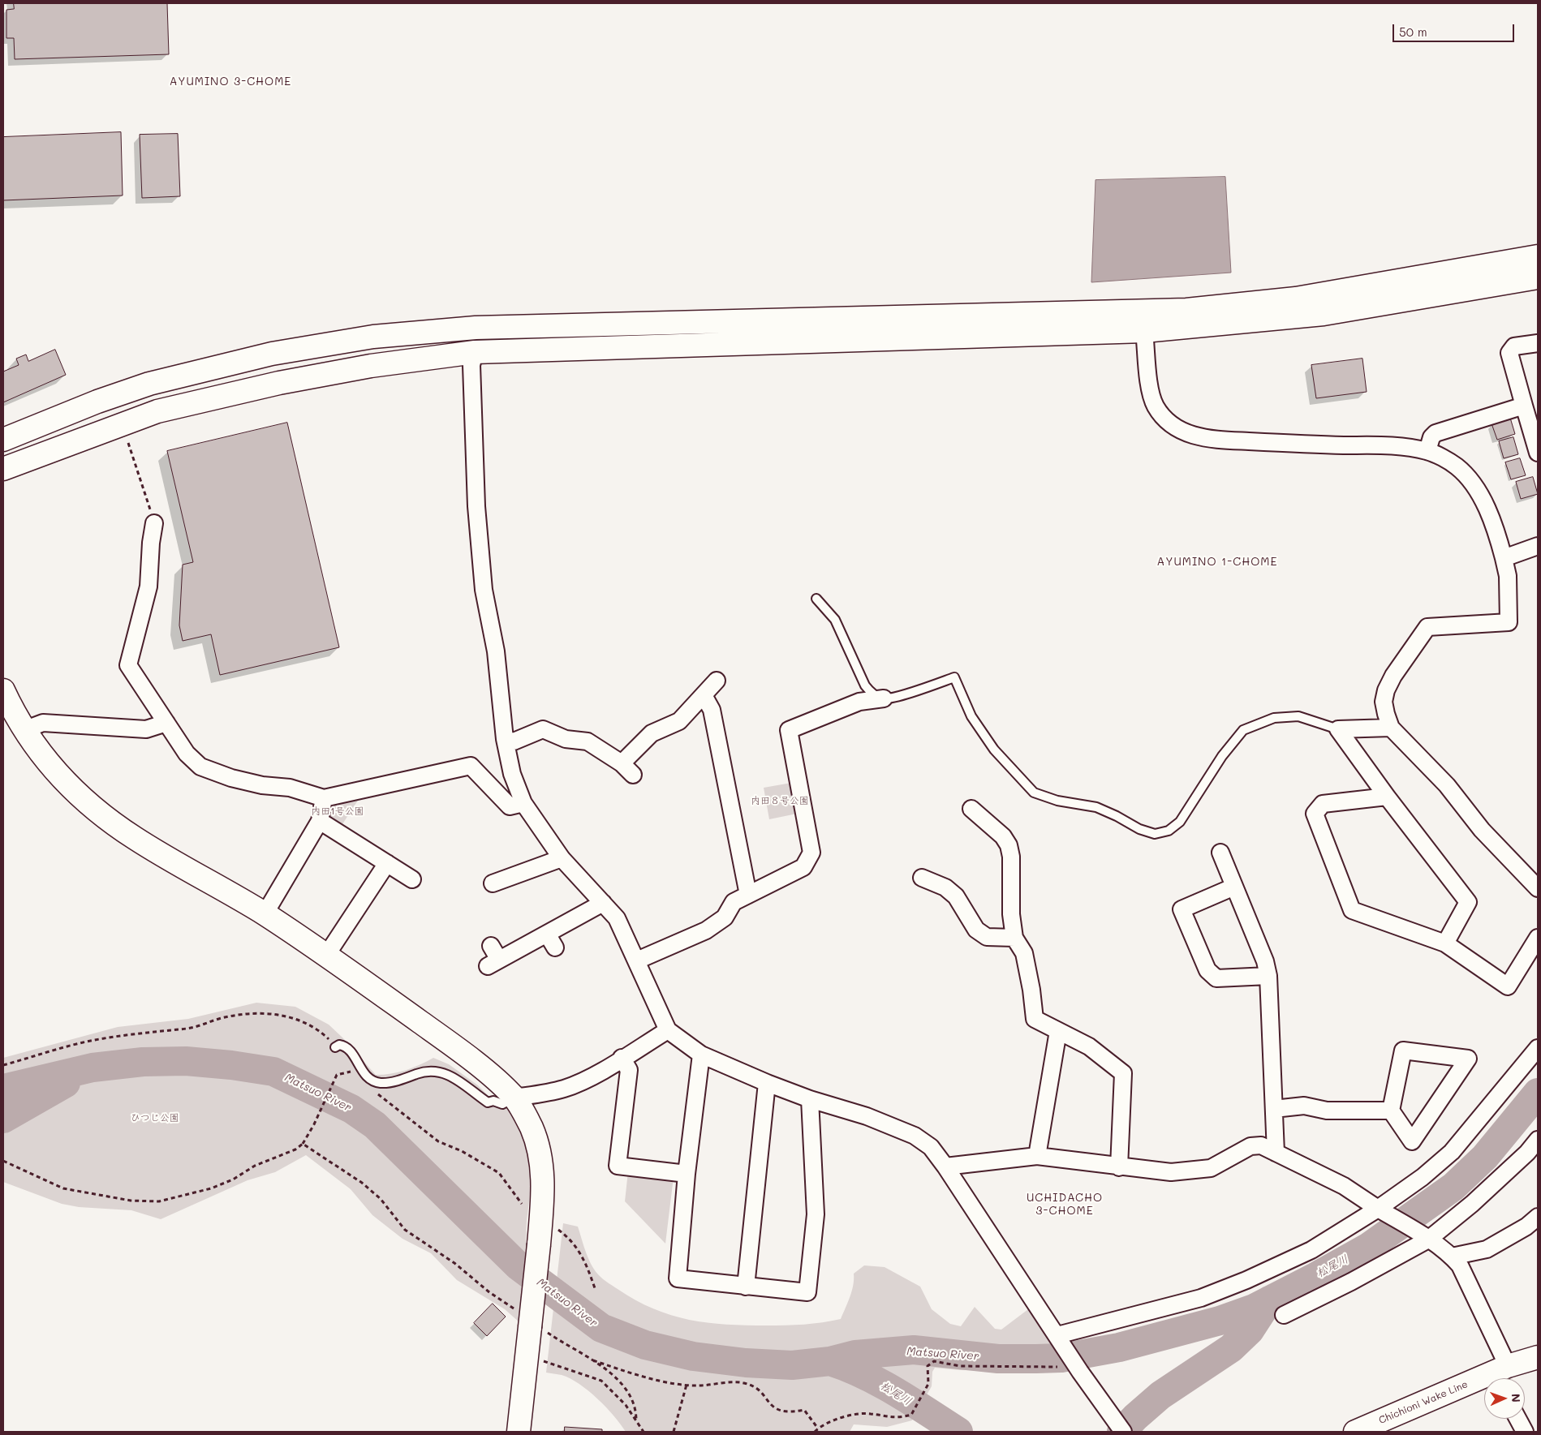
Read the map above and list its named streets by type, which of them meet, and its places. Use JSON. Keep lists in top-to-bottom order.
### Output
{
  "streets": {
    "street": ["Chichioni Wake Line"]
  },
  "districts": ["AYUMINO 3-CHOME", "AYUMINO 1-CHOME", "UCHIDACHO 3-CHOME"],
  "water": ["Matsuo River", "松尾川"],
  "parks": ["内田８号公園", "内田1号公園", "ひつじ公園"],
  "scale_bar": "50 m",
  "north": "right"
}
